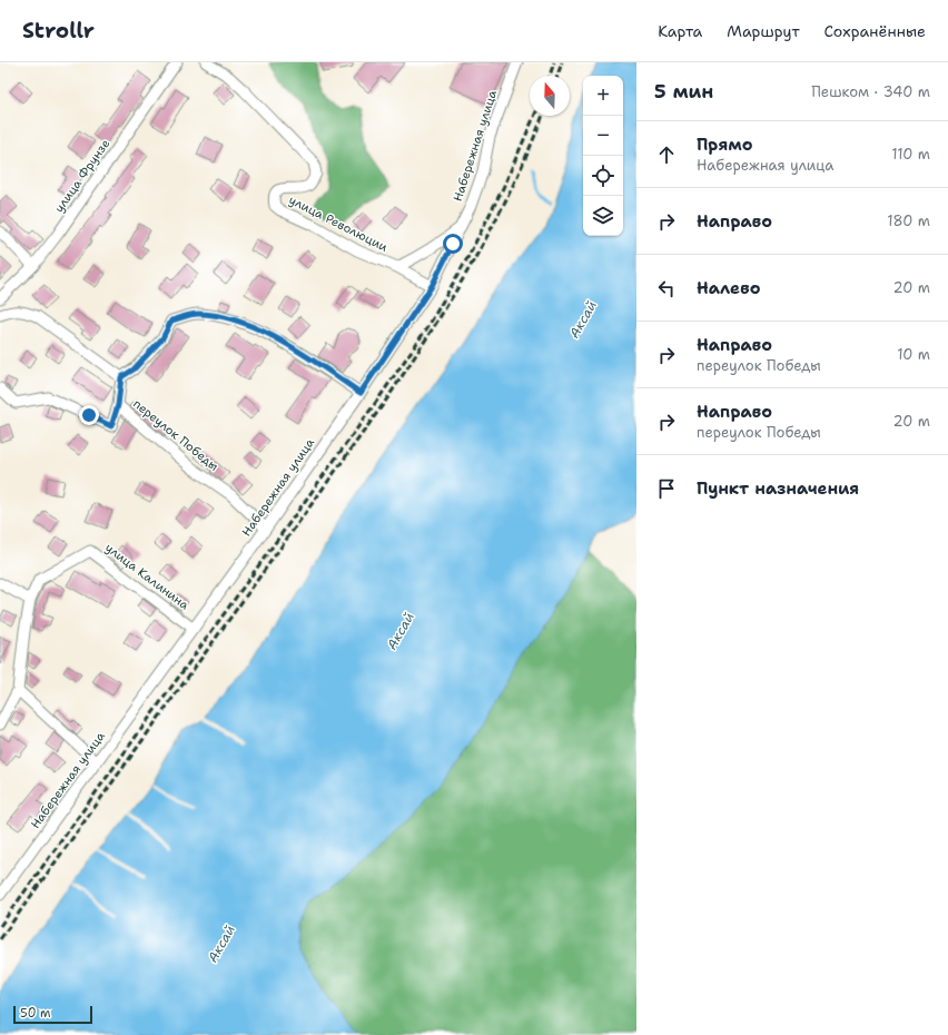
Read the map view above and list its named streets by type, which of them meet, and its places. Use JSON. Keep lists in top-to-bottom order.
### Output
{
  "streets": {
    "street": [
      "Набережная улица",
      "улица Фрунзе",
      "улица Революции",
      "переулок Победы",
      "улица Калинина"
    ]
  },
  "crossings": [
    ["Набережная улица", "улица Революции"],
    ["Набережная улица", "переулок Победы"],
    ["Набережная улица", "улица Калинина"]
  ],
  "water": ["Аксай"],
  "scale_bar": "50 m",
  "north": "top",
  "page": {
    "header": "Strollr",
    "nav": ["Карта", "Маршрут", "Сохранённые"],
    "heading": ["5 мин", "Пешком · 340 m"],
    "map_buttons": ["+", "−"],
    "list": [
      ["Прямо", "Набережная улица", "110 m"],
      ["Направо", "180 m"],
      ["Налево", "20 m"],
      ["Направо", "переулок Победы", "10 m"],
      ["Направо", "переулок Победы", "20 m"],
      "Пункт назначения"
    ],
    "scale": "50 m"
  }
}
